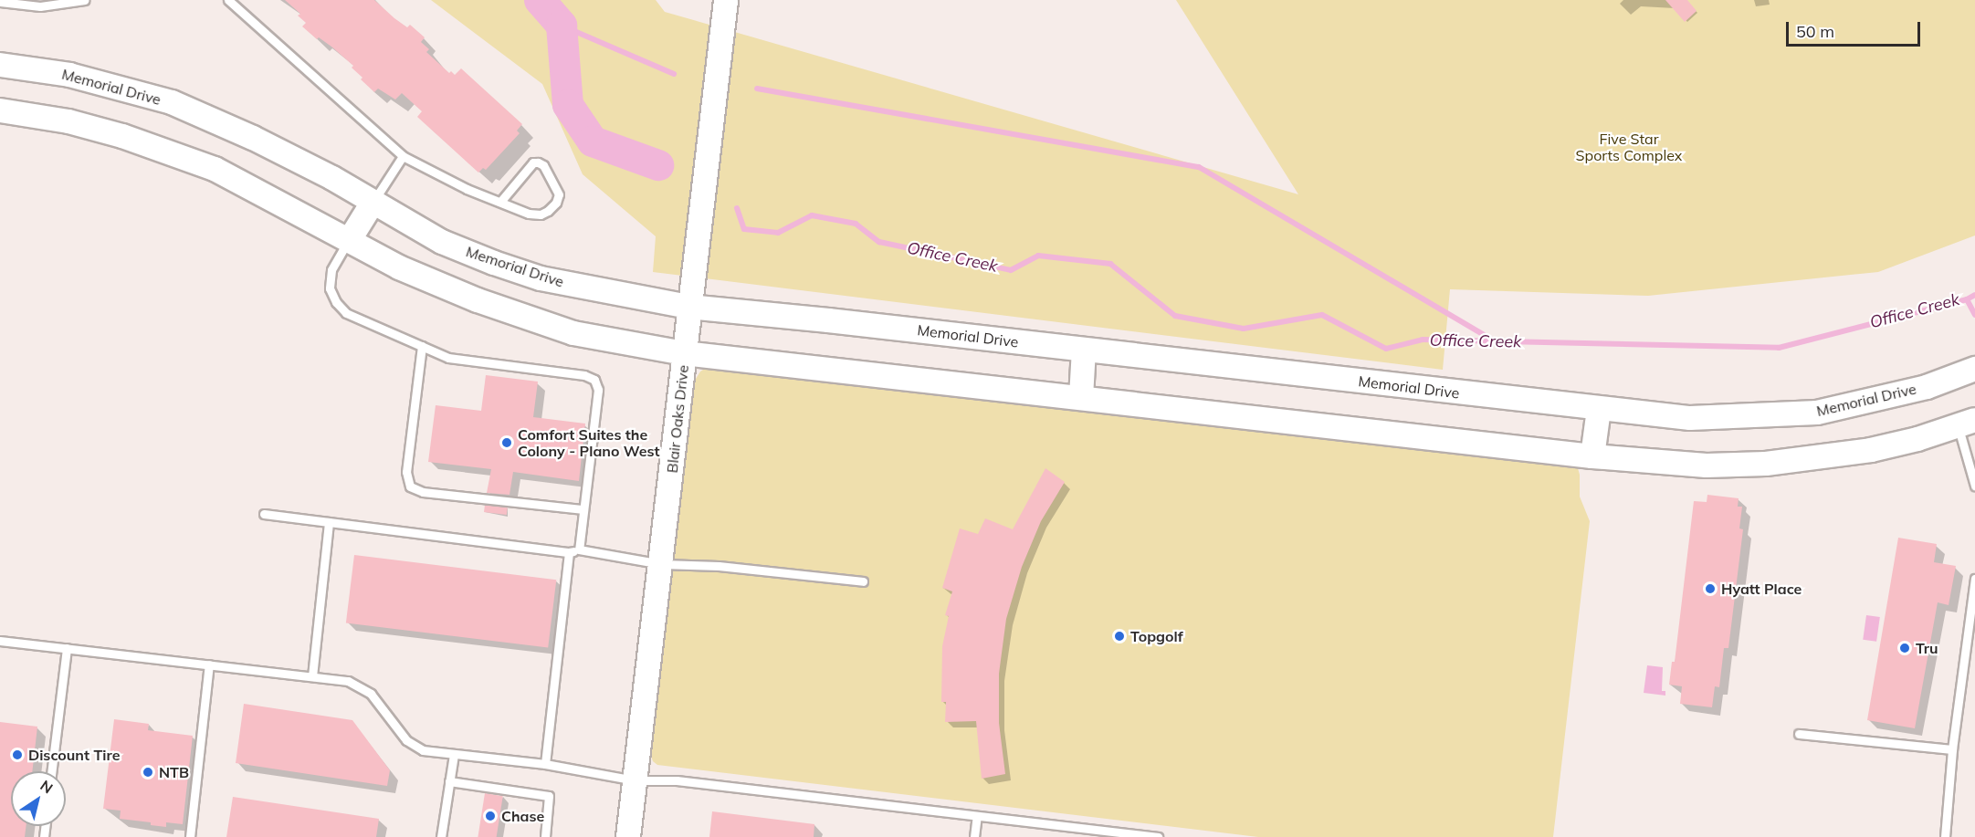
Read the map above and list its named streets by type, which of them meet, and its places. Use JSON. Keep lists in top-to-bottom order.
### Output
{
  "streets": {
    "street": ["Memorial Drive", "Blair Oaks Drive"]
  },
  "crossings": [
    ["Memorial Drive", "Blair Oaks Drive"]
  ],
  "water": ["Office Creek"],
  "parks": ["Five Star Sports Complex"],
  "places": [
    "Comfort Suites the Colony - Plano West",
    "Hyatt Place",
    "Topgolf",
    "Tru",
    "Discount Tire",
    "NTB",
    "Chase"
  ],
  "scale_bar": "50 m",
  "north": "top right"
}
